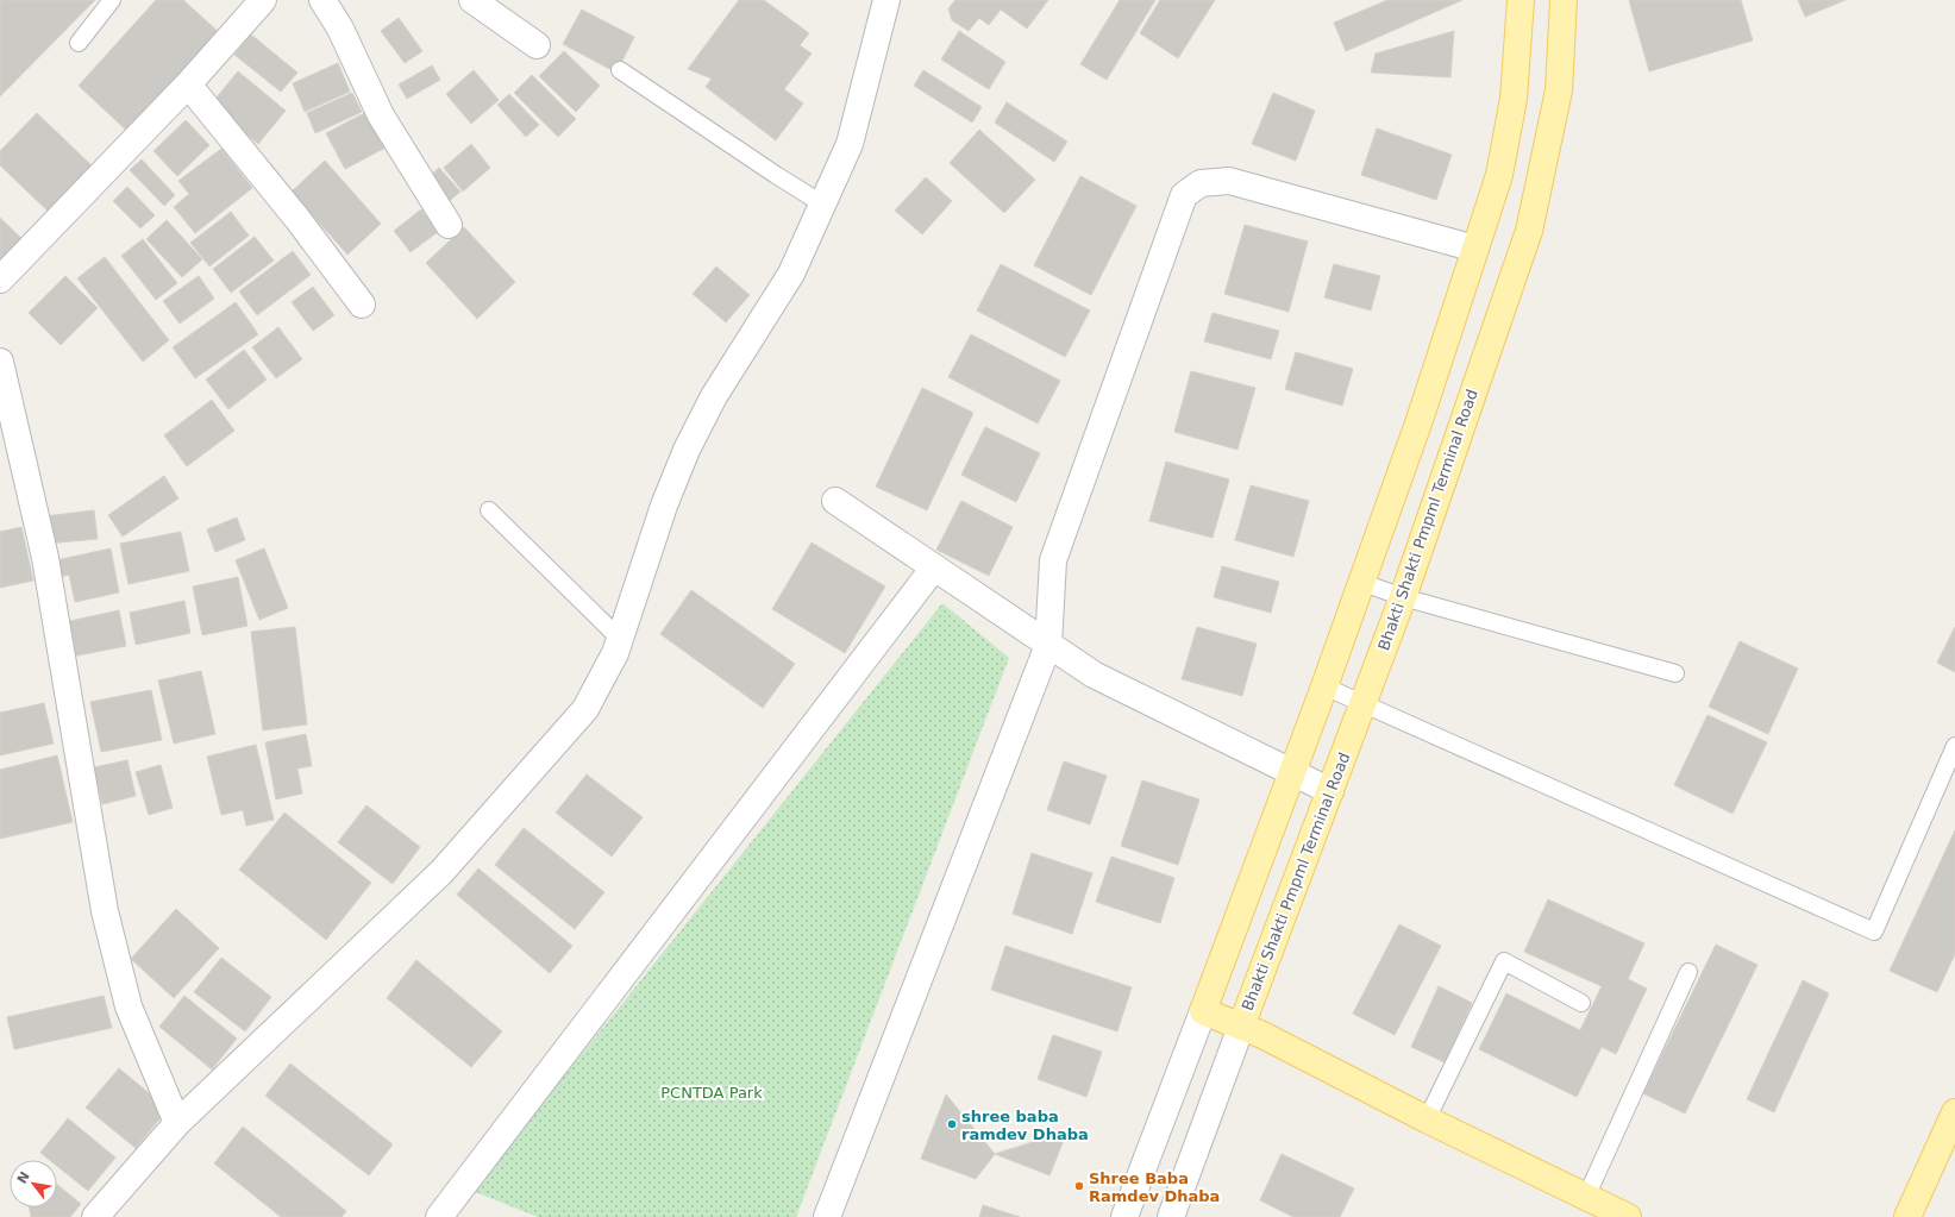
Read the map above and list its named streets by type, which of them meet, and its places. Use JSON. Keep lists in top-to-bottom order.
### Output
{
  "streets": {
    "main road": ["Bhakti Shakti Pmpml Terminal Road"]
  },
  "parks": ["PCNTDA Park"],
  "places": ["shree baba ramdev Dhaba", "Shree Baba Ramdev Dhaba"],
  "north": "top left"
}
